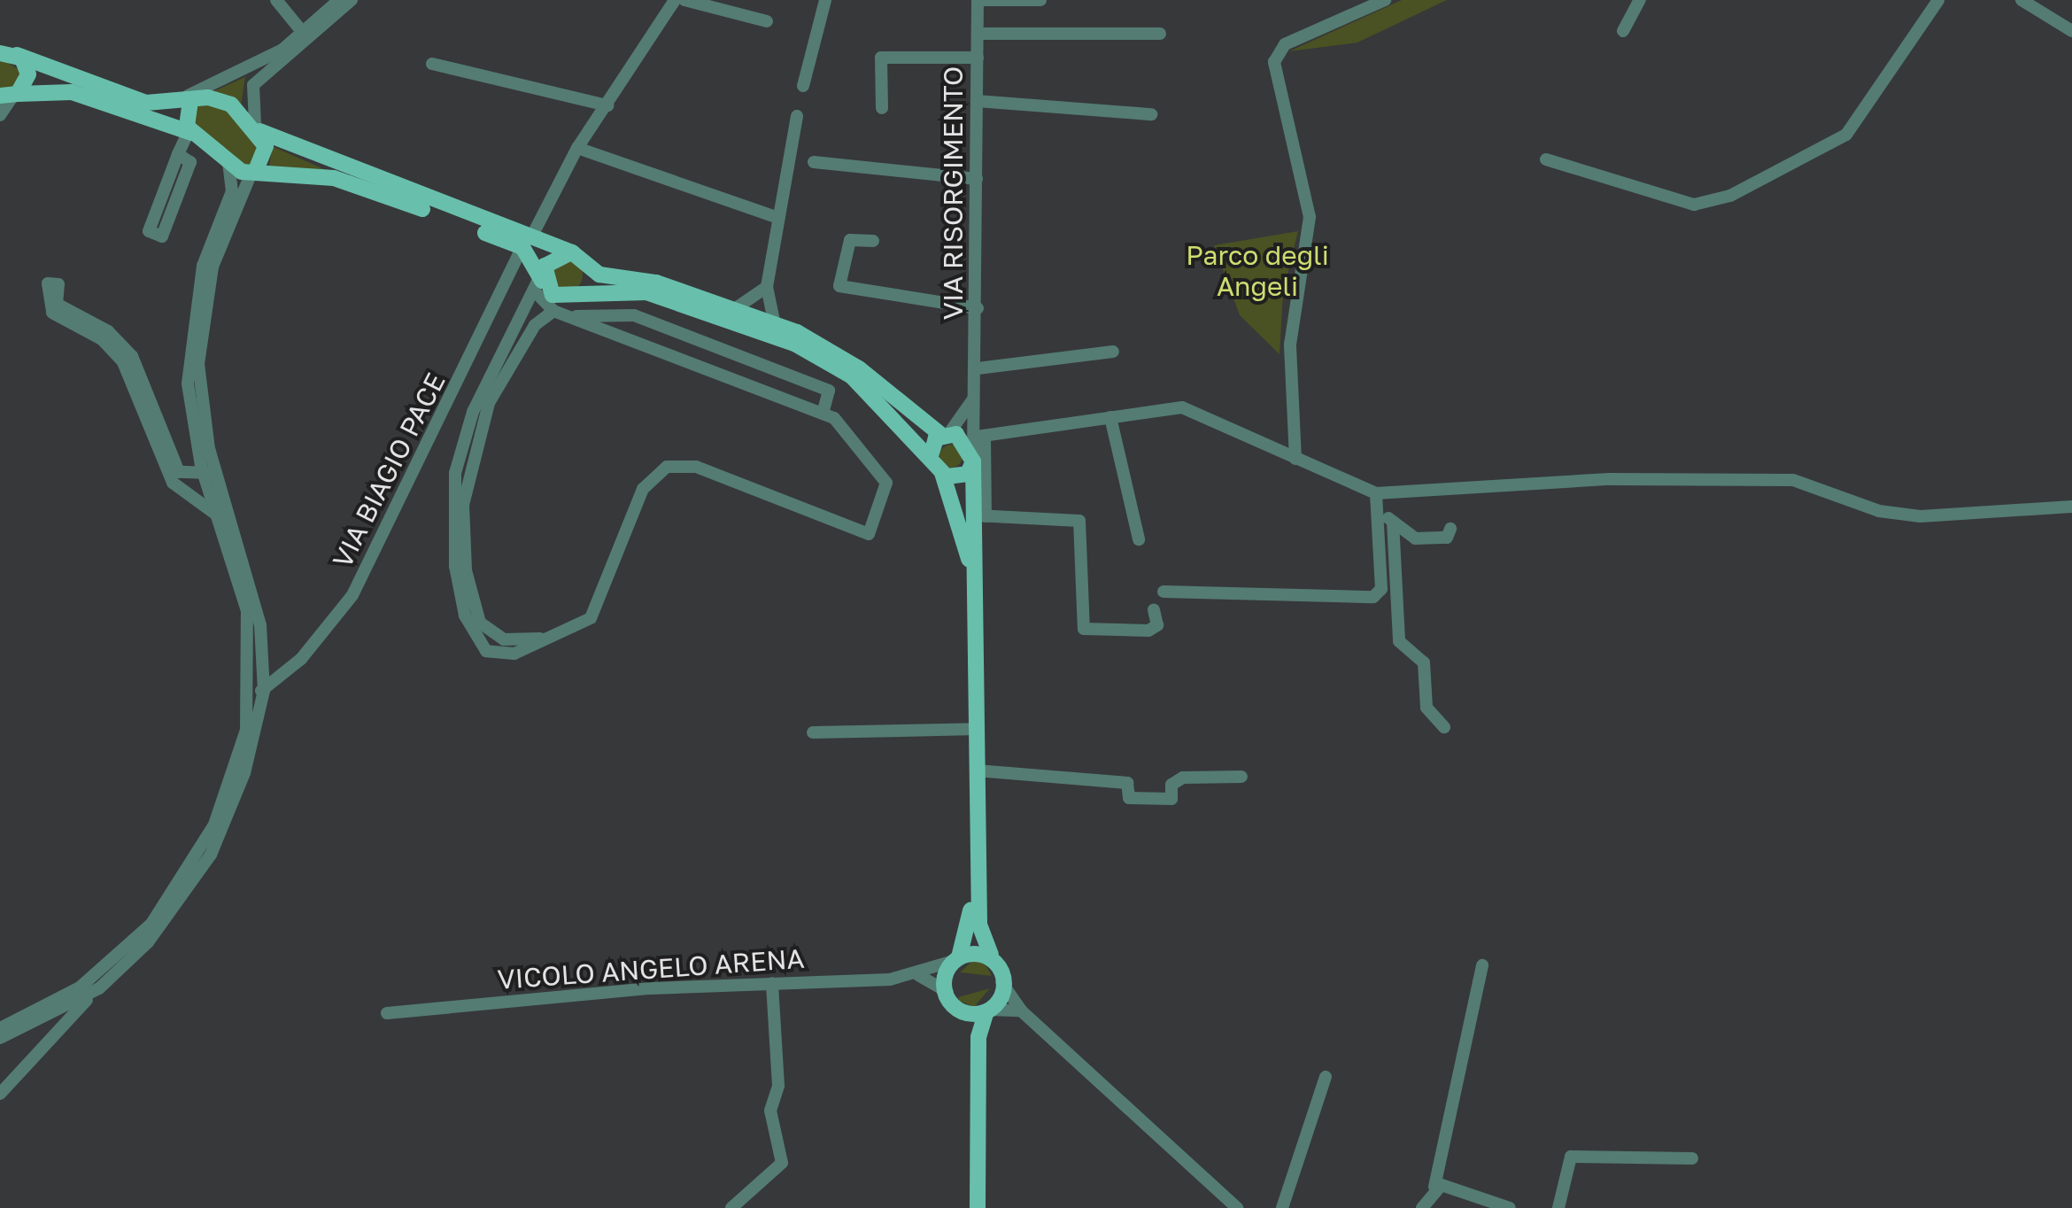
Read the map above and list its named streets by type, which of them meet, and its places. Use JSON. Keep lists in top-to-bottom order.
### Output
{
  "streets": {
    "street": ["VIA RISORGIMENTO", "VIA BIAGIO PACE", "VICOLO ANGELO ARENA"]
  },
  "parks": ["Parco degli Angeli"]
}
